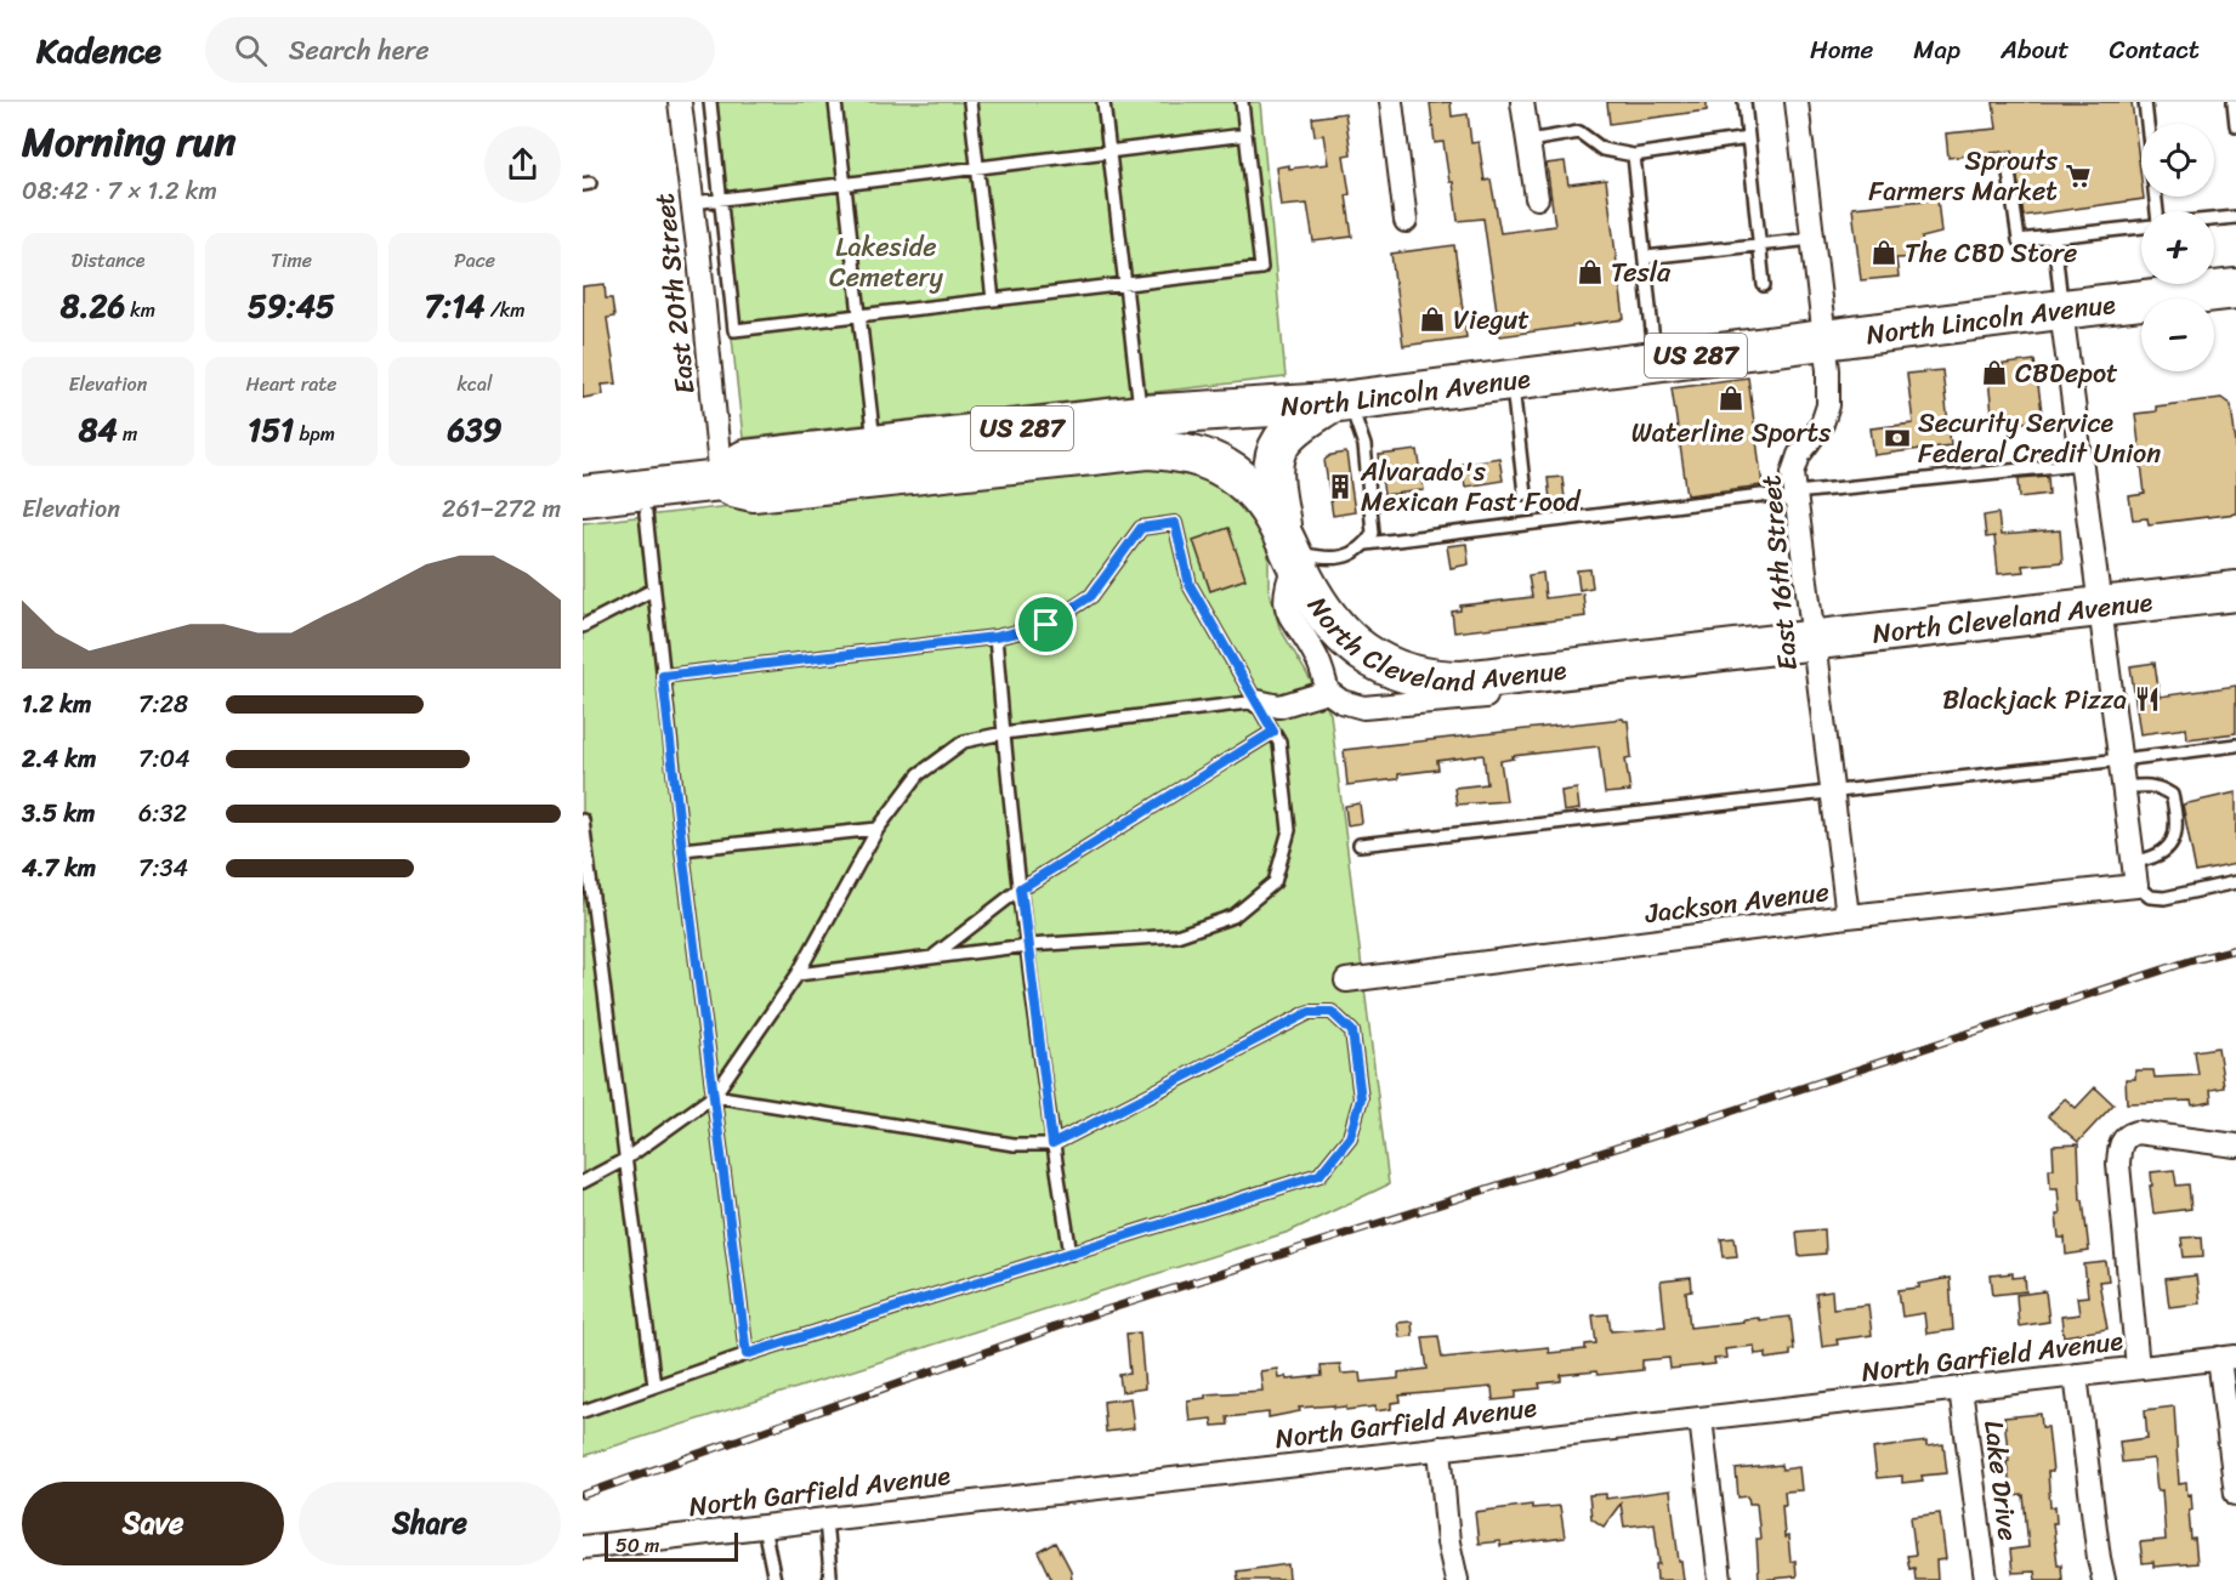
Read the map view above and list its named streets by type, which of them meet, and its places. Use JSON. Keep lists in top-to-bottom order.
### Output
{
  "streets": {
    "highway": ["North Lincoln Avenue", "US 287", "North Cleveland Avenue"],
    "street": [
      "East 20th Street",
      "East 16th Street",
      "Jackson Avenue",
      "North Garfield Avenue",
      "Lake Drive"
    ]
  },
  "crossings": [
    ["East 20th Street", "North Lincoln Avenue"],
    ["East 20th Street", "US 287"],
    ["East 20th Street", "North Cleveland Avenue"],
    ["North Lincoln Avenue", "US 287"],
    ["North Lincoln Avenue", "East 16th Street"],
    ["North Lincoln Avenue", "North Cleveland Avenue"],
    ["US 287", "North Cleveland Avenue"],
    ["East 16th Street", "North Cleveland Avenue"],
    ["East 16th Street", "Jackson Avenue"],
    ["North Garfield Avenue", "Lake Drive"]
  ],
  "parks": ["Lakeside Cemetery"],
  "places": {
    "supermarket": ["Sprouts Farmers Market"],
    "shop": [
      "The CBD Store",
      "Tesla",
      "Viegut",
      "CBDepot",
      "Waterline Sports"
    ],
    "bank": ["Security Service Federal Credit Union"],
    "building": ["Alvarado's Mexican Fast Food"],
    "restaurant": ["Blackjack Pizza"]
  },
  "scale_bar": "50 m",
  "page": {
    "header": "Kadence",
    "search": "Search here",
    "nav": [
      "Home",
      "Map",
      "About",
      "Contact"
    ],
    "heading": ["Morning run", "08:42 · 7 × 1.2 km"],
    "map_buttons": ["+", "−"],
    "stats": [
      ["Distance", "8.26 km"],
      ["Time", "59:45"],
      ["Pace", "7:14 /km"],
      ["Elevation", "84 m"],
      ["Heart rate", "151 bpm"],
      ["kcal", "639"]
    ],
    "chart": ["Elevation", "261–272 m"],
    "list": [
      {
        "name": "1.2 km",
        "note": "7:28"
      },
      {
        "name": "2.4 km",
        "note": "7:04"
      },
      {
        "name": "3.5 km",
        "note": "6:32"
      },
      {
        "name": "4.7 km",
        "note": "7:34"
      }
    ],
    "buttons": ["Save", "Share"],
    "scale": "50 m"
  }
}
